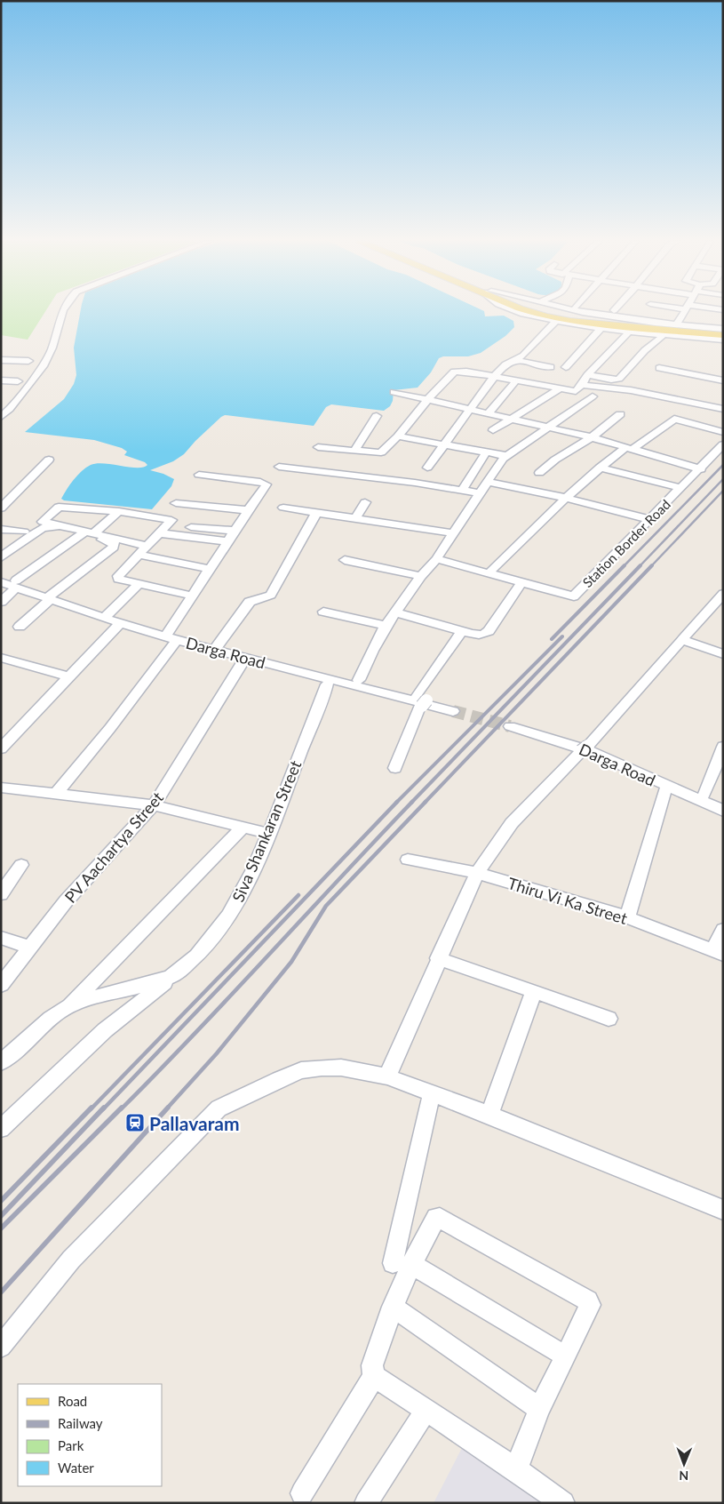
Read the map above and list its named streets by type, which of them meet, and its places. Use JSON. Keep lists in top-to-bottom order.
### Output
{
  "streets": {
    "street": [
      "Station Border Road",
      "Darga Road",
      "Siva Shankaran Street",
      "PV Aachartya Street",
      "Thiru Vi Ka Street"
    ]
  },
  "crossings": [
    ["Darga Road", "PV Aachartya Street"]
  ],
  "places": {
    "station": ["Pallavaram"]
  },
  "legend": [
    "Road",
    "Railway",
    "Park",
    "Water"
  ],
  "north": "bottom"
}
